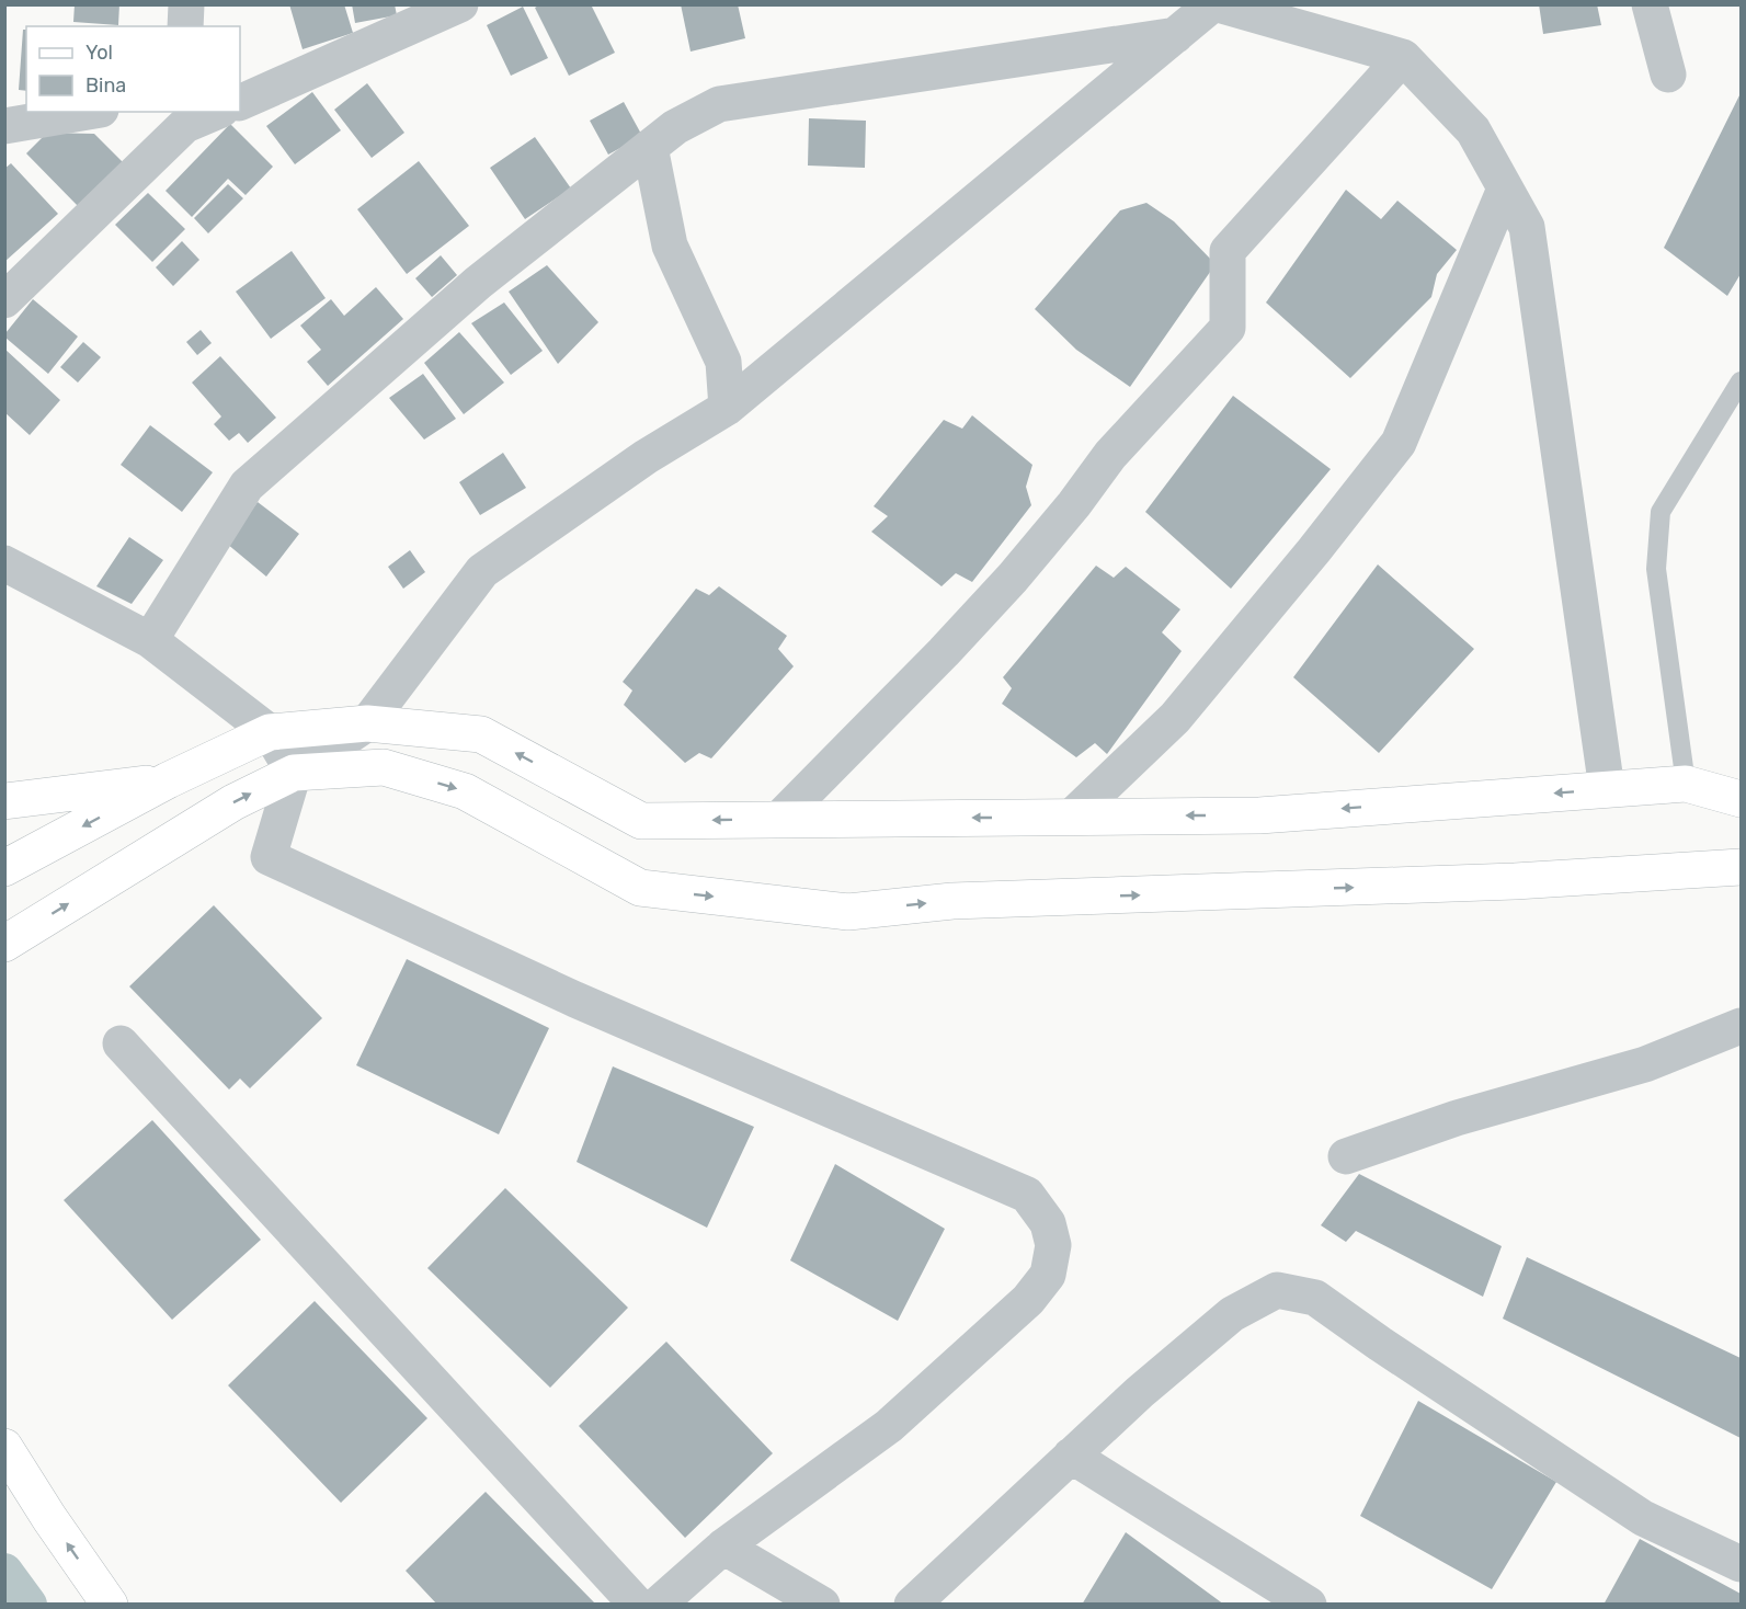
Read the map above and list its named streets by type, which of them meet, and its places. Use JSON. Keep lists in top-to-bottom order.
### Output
{
  "legend": ["Yol", "Bina"]
}
